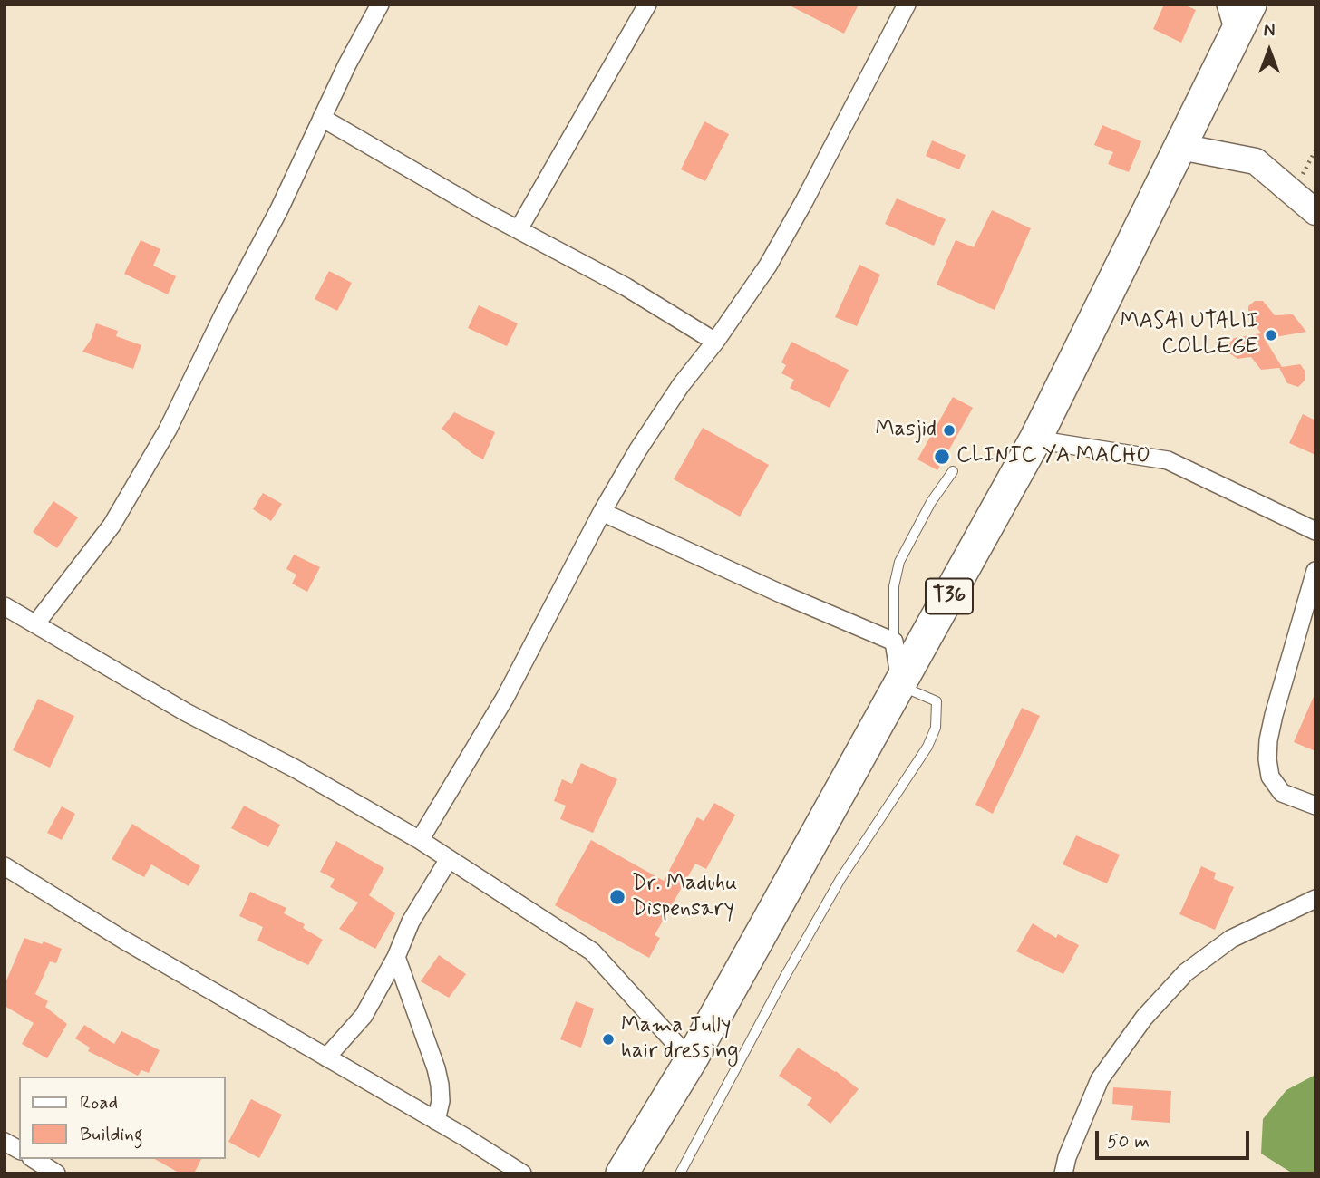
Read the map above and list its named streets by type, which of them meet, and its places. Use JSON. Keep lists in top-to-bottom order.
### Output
{
  "streets": {
    "highway": ["T36"]
  },
  "places": [
    "MASAI UTALII COLLEGE",
    "Masjid",
    "CLINIC YA MACHO",
    "Dr. Maduhu Dispensary",
    "Mama Jully hair dressing"
  ],
  "legend": ["Road", "Building"],
  "scale_bar": "50 m",
  "north": "top"
}
